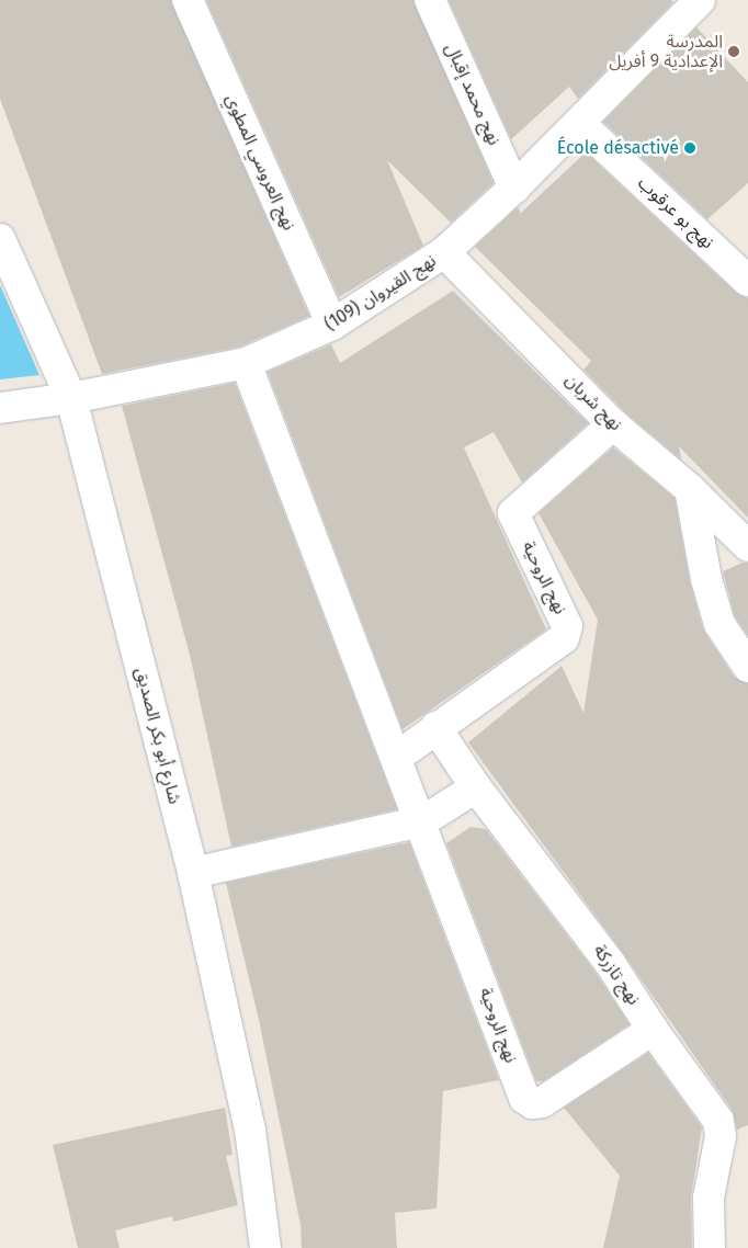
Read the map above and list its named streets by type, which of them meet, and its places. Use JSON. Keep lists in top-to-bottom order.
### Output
{
  "streets": {
    "street": [
      "نهج محمد إقبال",
      "نهج العروسي المطوي",
      "نهج بو عرقوب",
      "نهج القيروان (109)",
      "نهج شربان",
      "نهج الروحية",
      "شارع أبو بكر الصديق",
      "نهج تازركة"
    ]
  },
  "crossings": [
    ["نهج محمد إقبال", "نهج القيروان (109)"],
    ["نهج العروسي المطوي", "نهج القيروان (109)"],
    ["نهج بو عرقوب", "نهج القيروان (109)"],
    ["نهج القيروان (109)", "نهج شربان"],
    ["نهج القيروان (109)", "نهج الروحية"],
    ["نهج القيروان (109)", "شارع أبو بكر الصديق"],
    ["نهج شربان", "نهج الروحية"],
    ["نهج الروحية", "نهج تازركة"]
  ],
  "places": ["المدرسة الإعدادية 9 أفريل", "École désactivé"]
}
